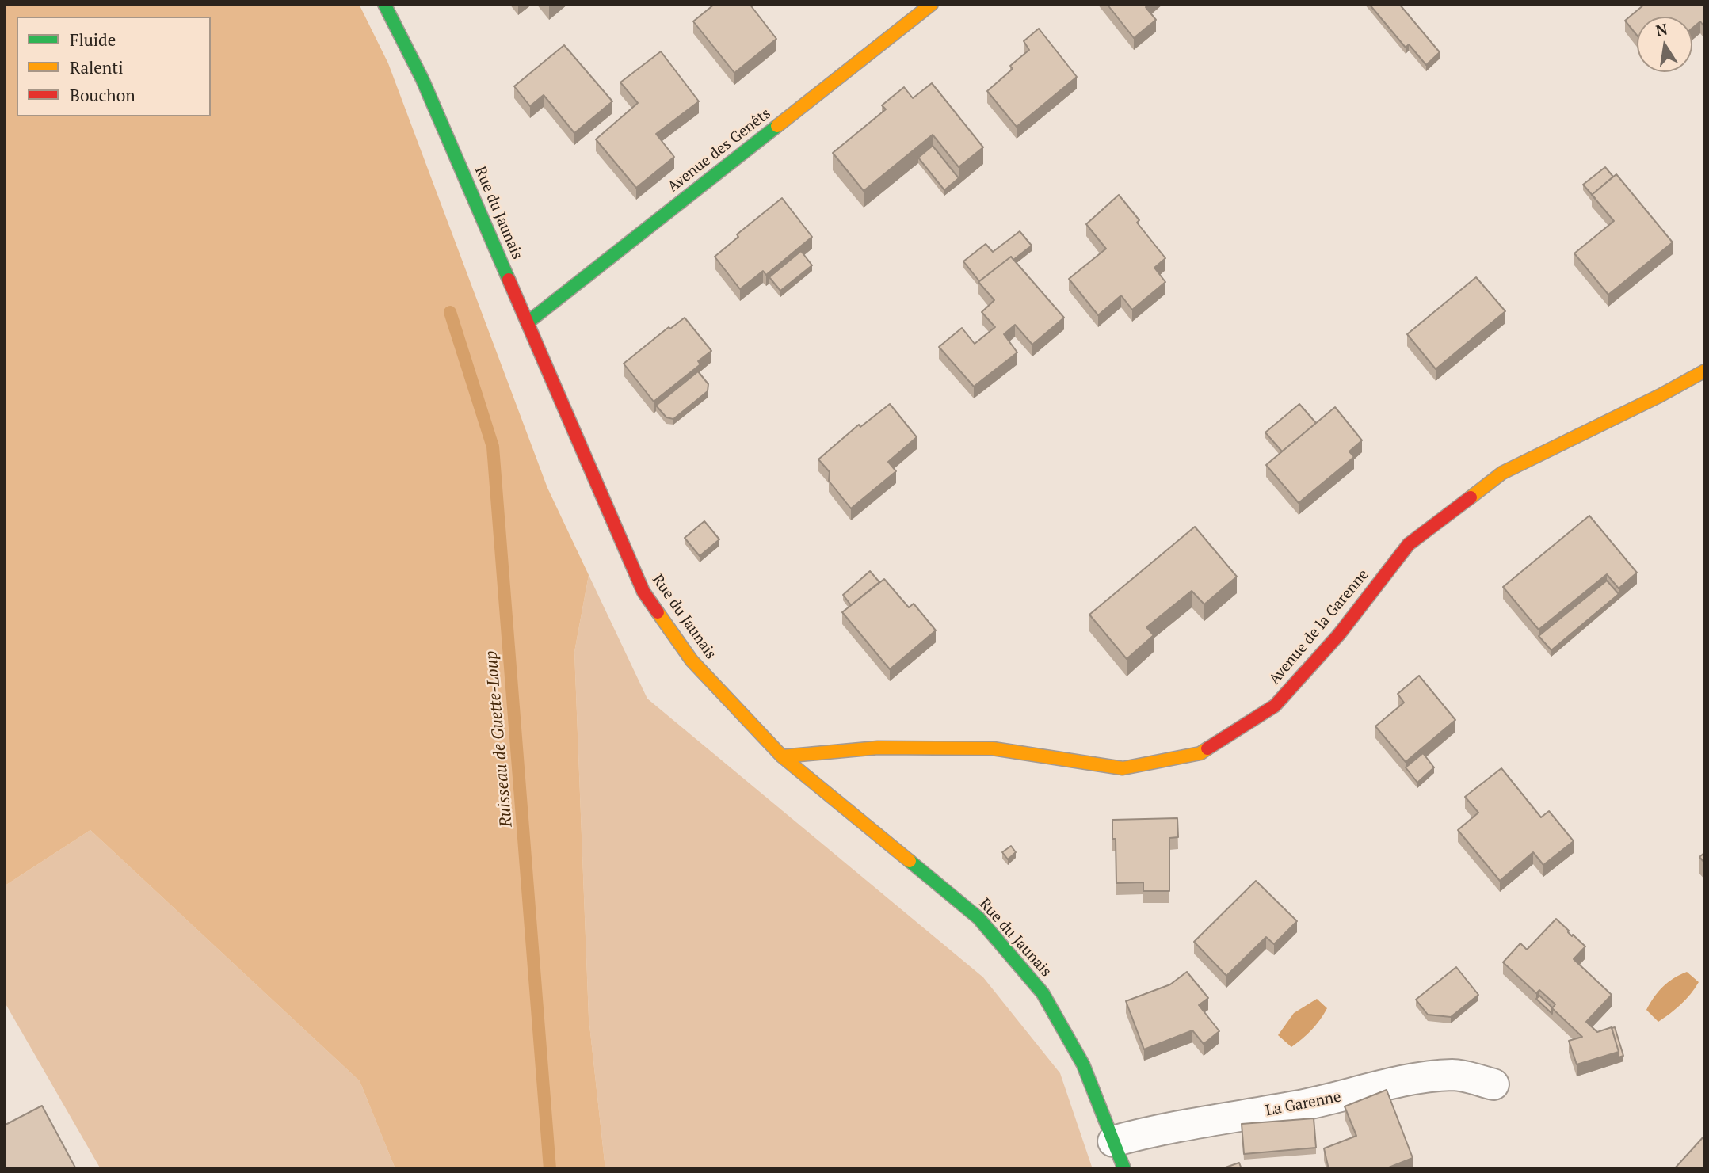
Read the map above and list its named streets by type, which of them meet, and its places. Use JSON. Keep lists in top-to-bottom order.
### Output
{
  "streets": {
    "street": [
      "Avenue des Genêts",
      "Rue du Jaunais",
      "Avenue de la Garenne",
      "La Garenne"
    ]
  },
  "crossings": [
    ["Avenue des Genêts", "Rue du Jaunais"],
    ["Rue du Jaunais", "Avenue de la Garenne"],
    ["Rue du Jaunais", "La Garenne"]
  ],
  "water": ["Ruisseau de Guette-Loup"],
  "legend": ["Fluide", "Ralenti", "Bouchon"],
  "north": "top"
}
